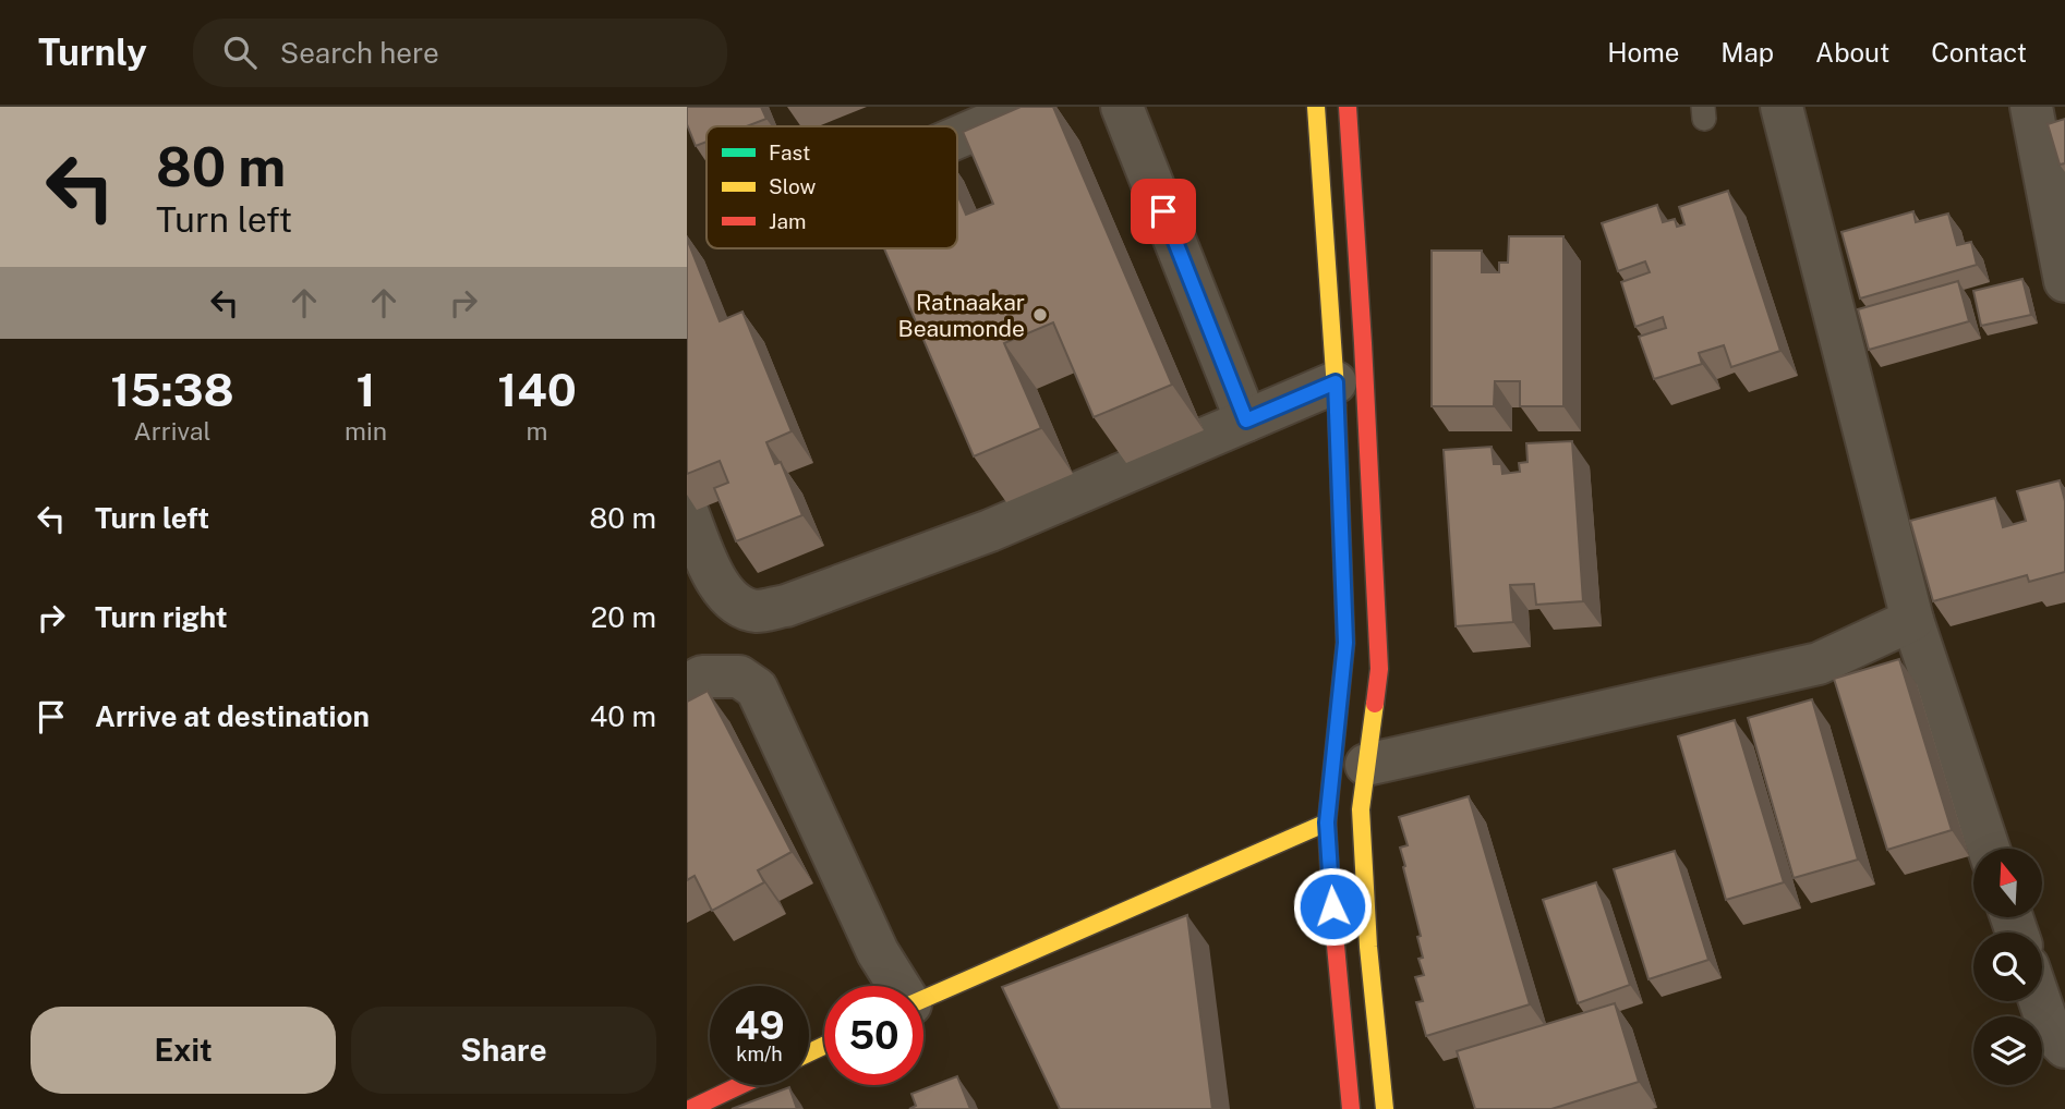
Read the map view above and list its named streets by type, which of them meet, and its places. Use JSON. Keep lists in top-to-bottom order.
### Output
{
  "places": ["Ratnaakar Beaumonde"],
  "legend": ["Fast", "Slow", "Jam"],
  "north": "top",
  "page": {
    "header": "Turnly",
    "search": "Search here",
    "nav": [
      "Home",
      "Map",
      "About",
      "Contact"
    ],
    "turn": ["80 m", "Turn left"],
    "eta": [
      "15:38",
      "Arrival",
      "1",
      "min",
      "140",
      "m"
    ],
    "list": [
      {
        "name": "Turn left",
        "value": "80 m"
      },
      {
        "name": "Turn right",
        "value": "20 m"
      },
      {
        "name": "Arrive at destination",
        "value": "40 m"
      }
    ],
    "speed": "49 km/h",
    "limit": "50",
    "buttons": ["Exit", "Share"]
  }
}
